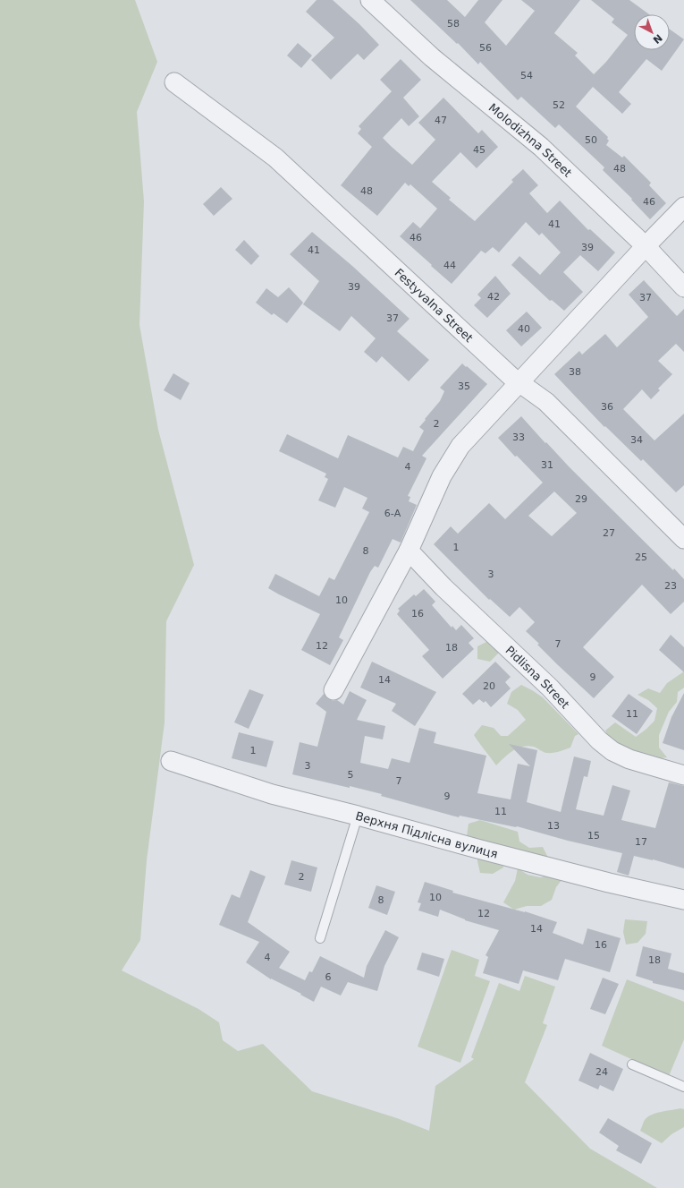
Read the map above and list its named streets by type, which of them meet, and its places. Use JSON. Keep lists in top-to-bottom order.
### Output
{
  "streets": {
    "street": [
      "Molodizhna Street",
      "Festyvalna Street",
      "Pidlisna Street",
      "Верхня Підлісна вулиця"
    ]
  },
  "house_numbers": [
    "58",
    "56",
    "54",
    "52",
    "47",
    "50",
    "45",
    "48",
    "48",
    "46",
    "41",
    "46",
    "39",
    "41",
    "44",
    "39",
    "42",
    "37",
    "37",
    "40",
    "38",
    "35",
    "36",
    "2",
    "33",
    "34",
    "31",
    "4",
    "29",
    "6-А",
    "27",
    "1",
    "8",
    "25",
    "3",
    "23",
    "10",
    "16",
    "7",
    "12",
    "18",
    "9",
    "14",
    "20",
    "11",
    "1",
    "3",
    "5",
    "7",
    "9",
    "11",
    "13",
    "15",
    "17",
    "2",
    "10",
    "8",
    "12",
    "14",
    "16",
    "4",
    "18",
    "6",
    "24"
  ],
  "north": "bottom right"
}
